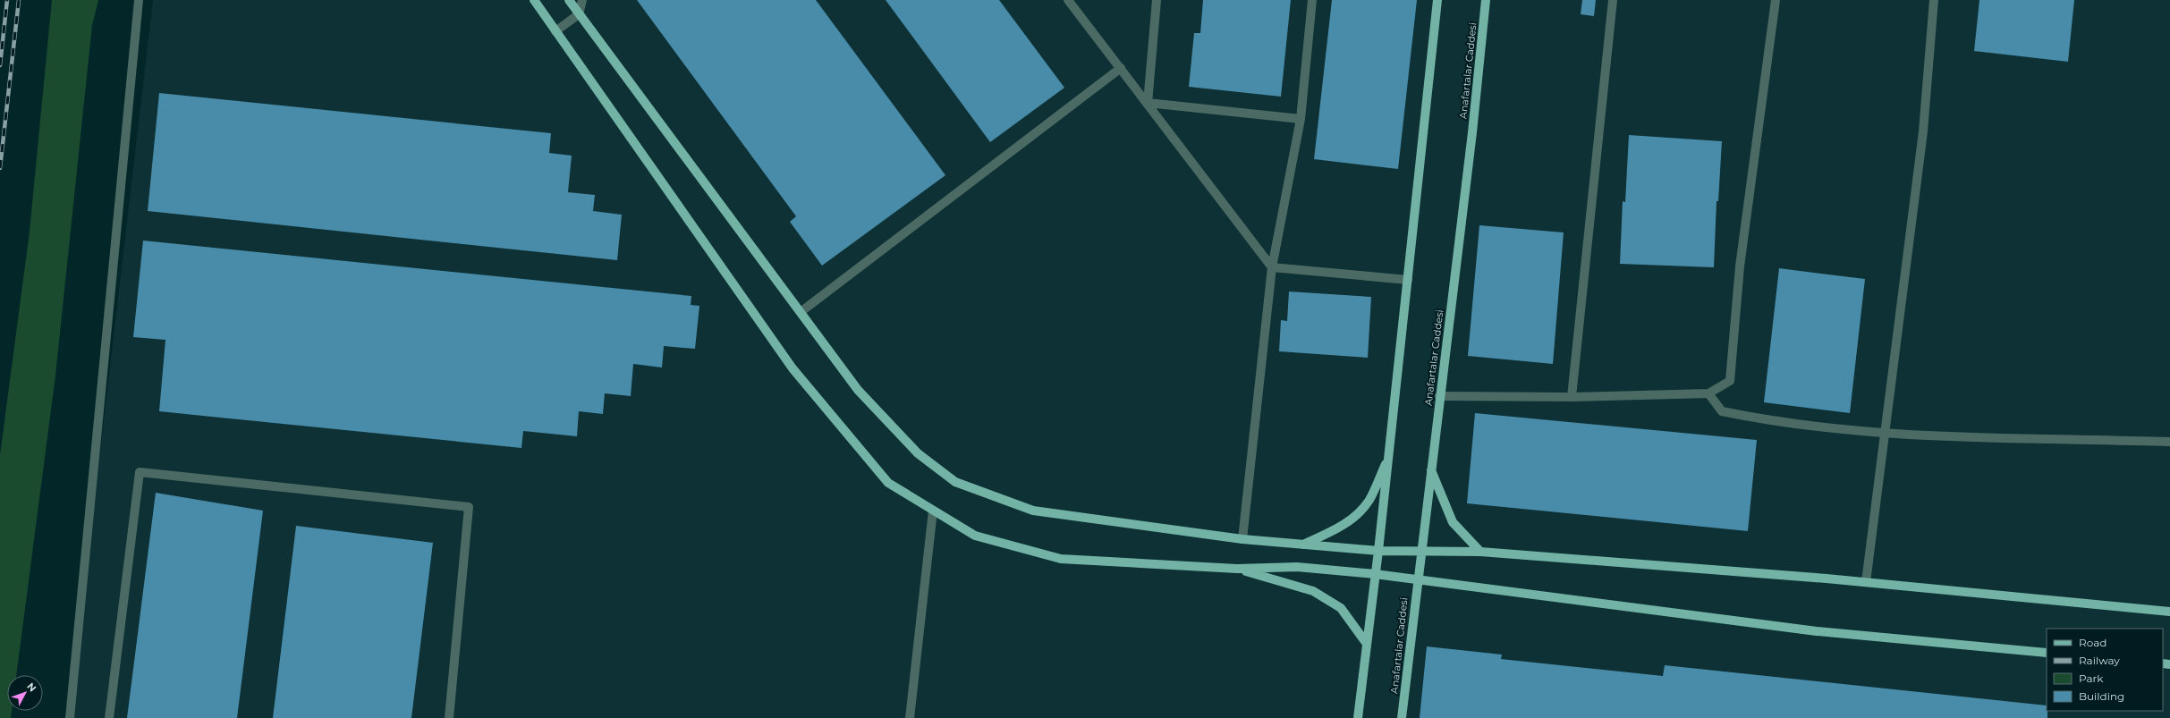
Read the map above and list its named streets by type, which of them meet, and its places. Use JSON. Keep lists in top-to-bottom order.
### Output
{
  "streets": {
    "main road": ["Anafartalar Caddesi"]
  },
  "legend": [
    "Road",
    "Railway",
    "Park",
    "Building"
  ],
  "north": "top right"
}
